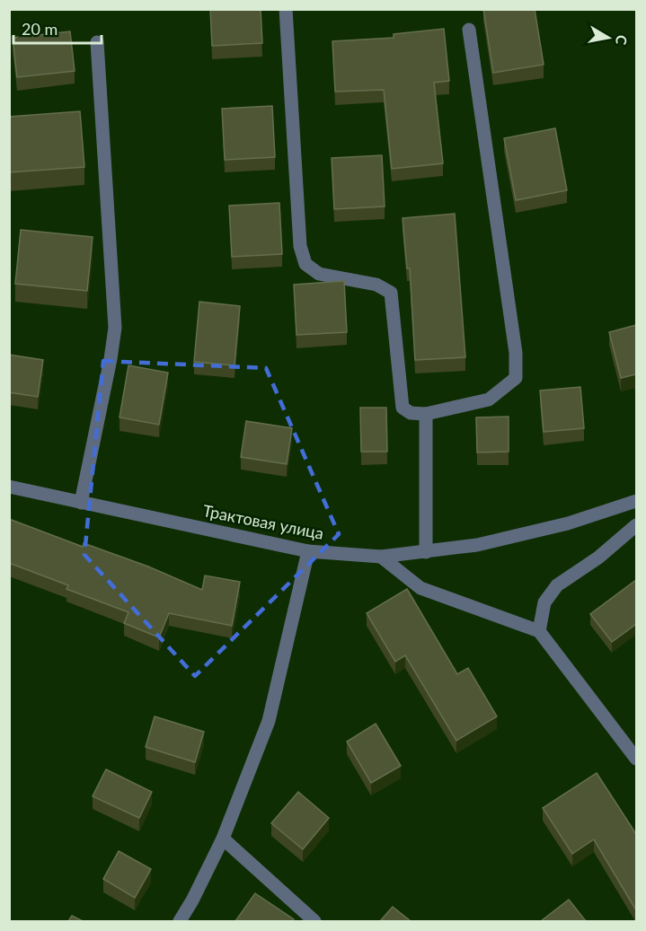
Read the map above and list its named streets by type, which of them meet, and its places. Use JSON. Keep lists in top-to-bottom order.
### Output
{
  "streets": {
    "street": ["Трактовая улица"]
  },
  "scale_bar": "20 m",
  "north": "right"
}
